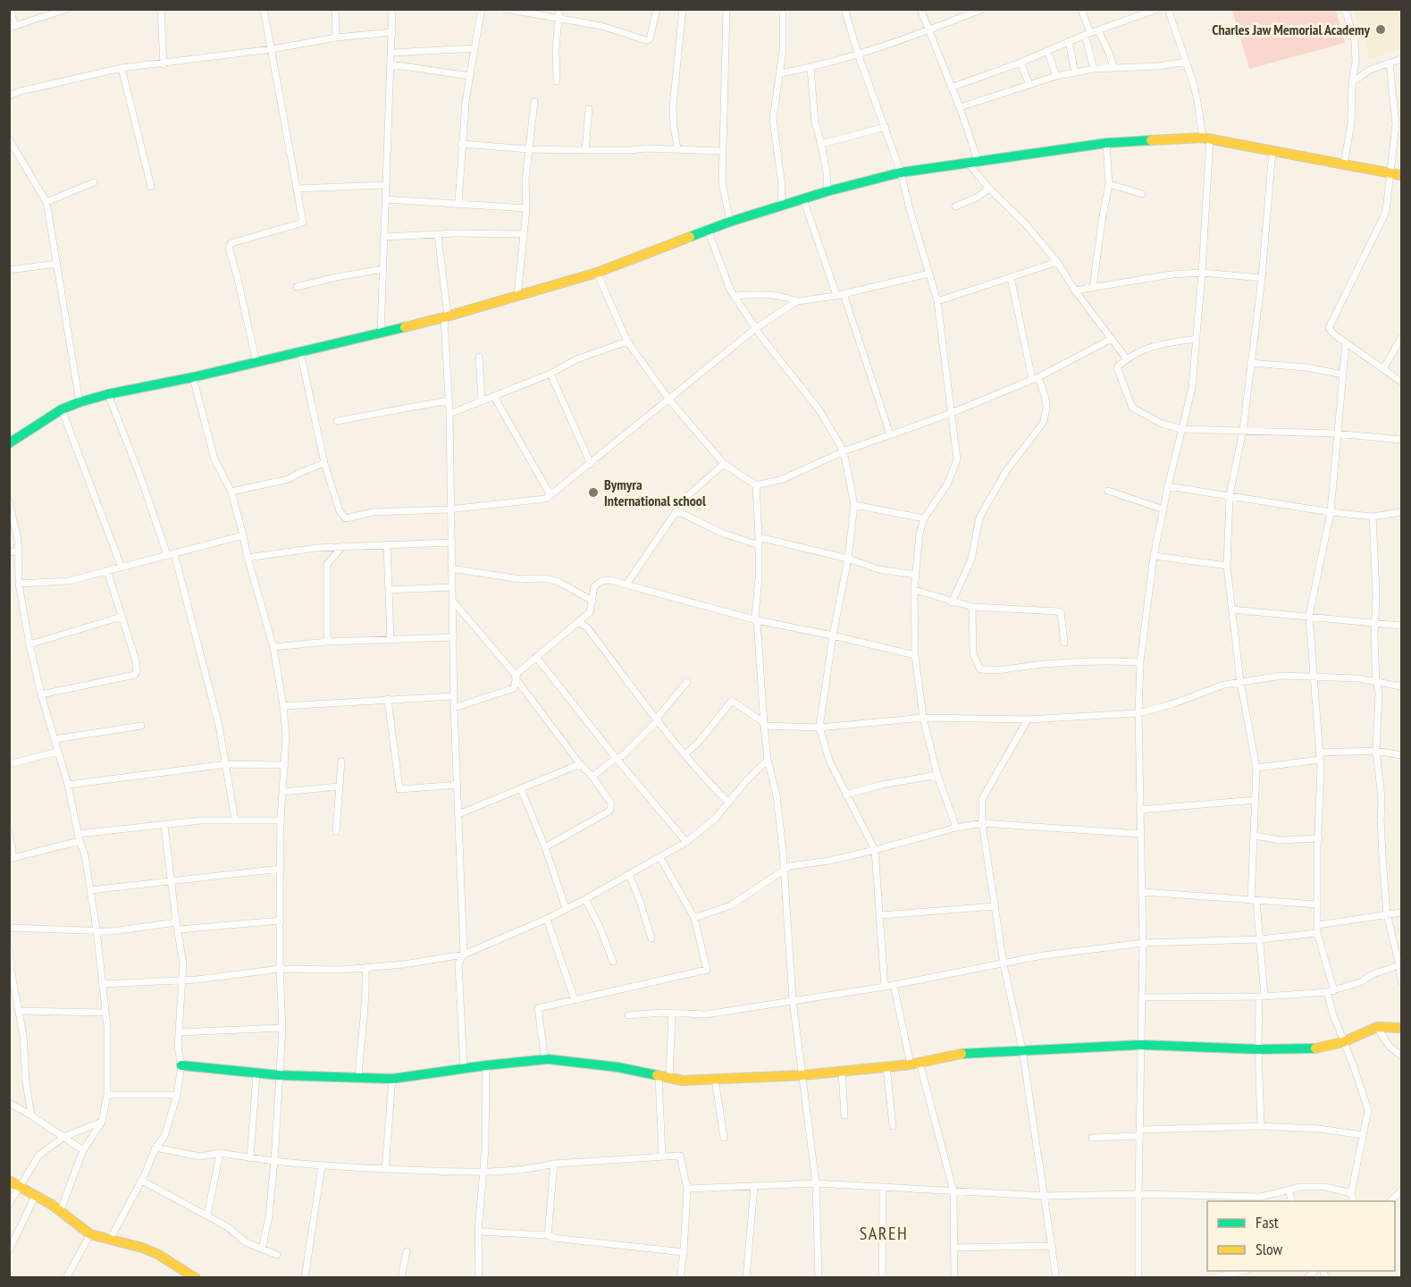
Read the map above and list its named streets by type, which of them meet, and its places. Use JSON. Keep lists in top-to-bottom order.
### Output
{
  "districts": ["SAREH"],
  "places": ["Charles Jaw Memorial Academy", "Bymyra International school"],
  "legend": ["Fast", "Slow"]
}
